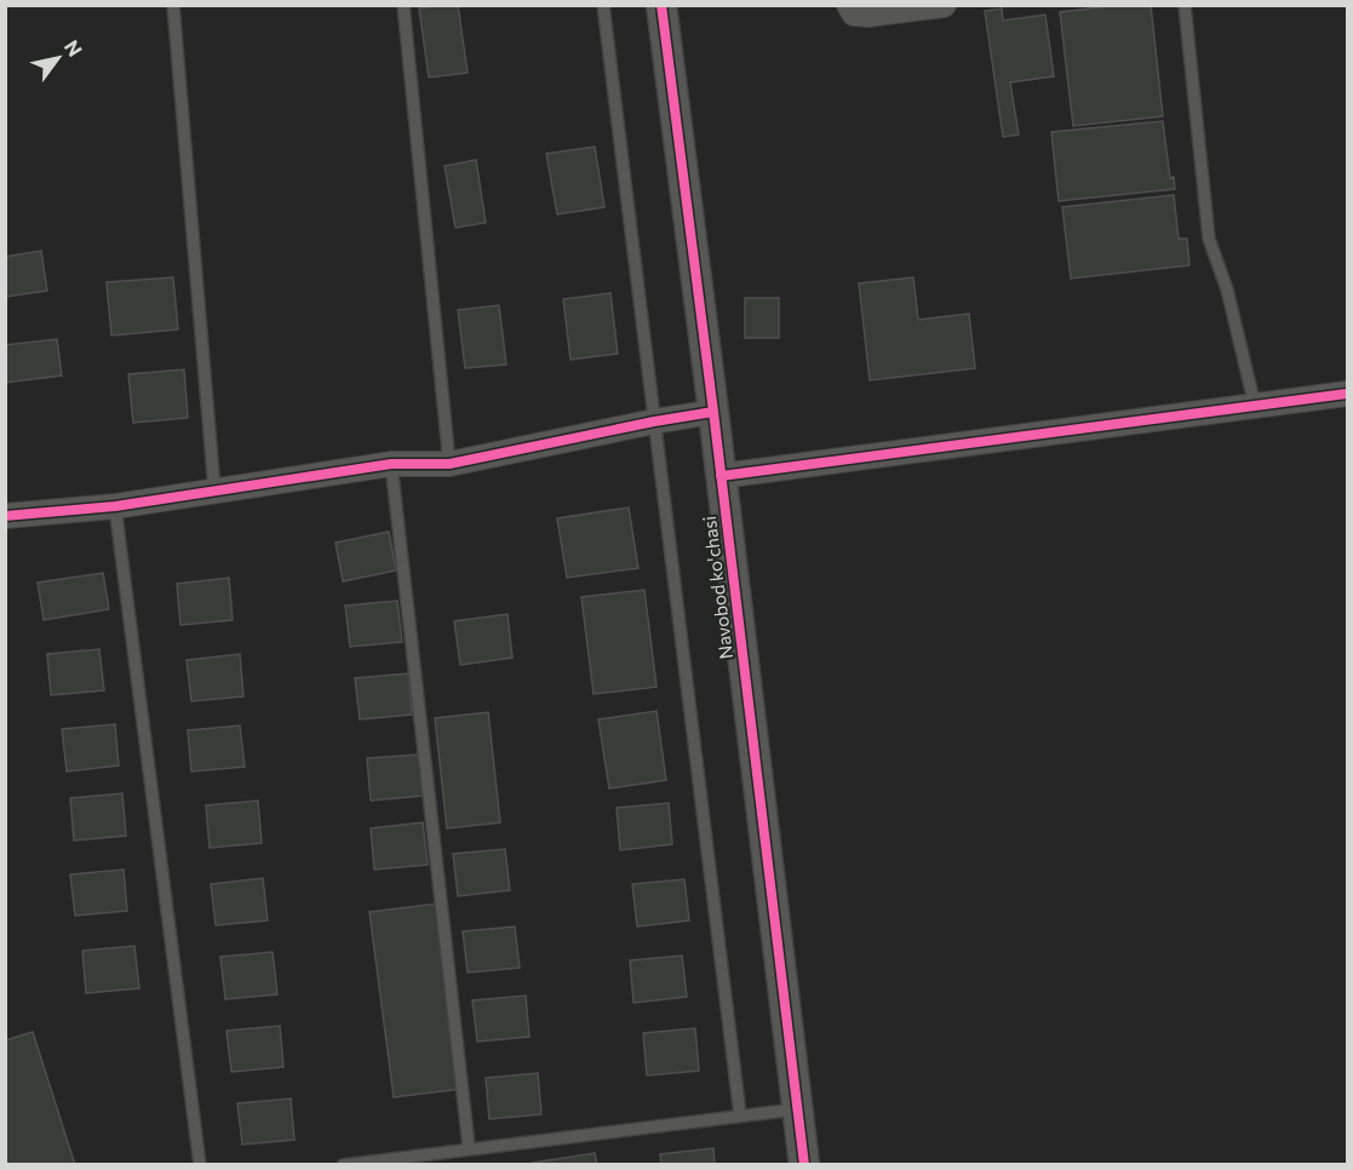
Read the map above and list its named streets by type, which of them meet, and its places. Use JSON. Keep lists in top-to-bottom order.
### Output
{
  "streets": {
    "street": ["Navobod ko'chasi"]
  },
  "north": "top right"
}
